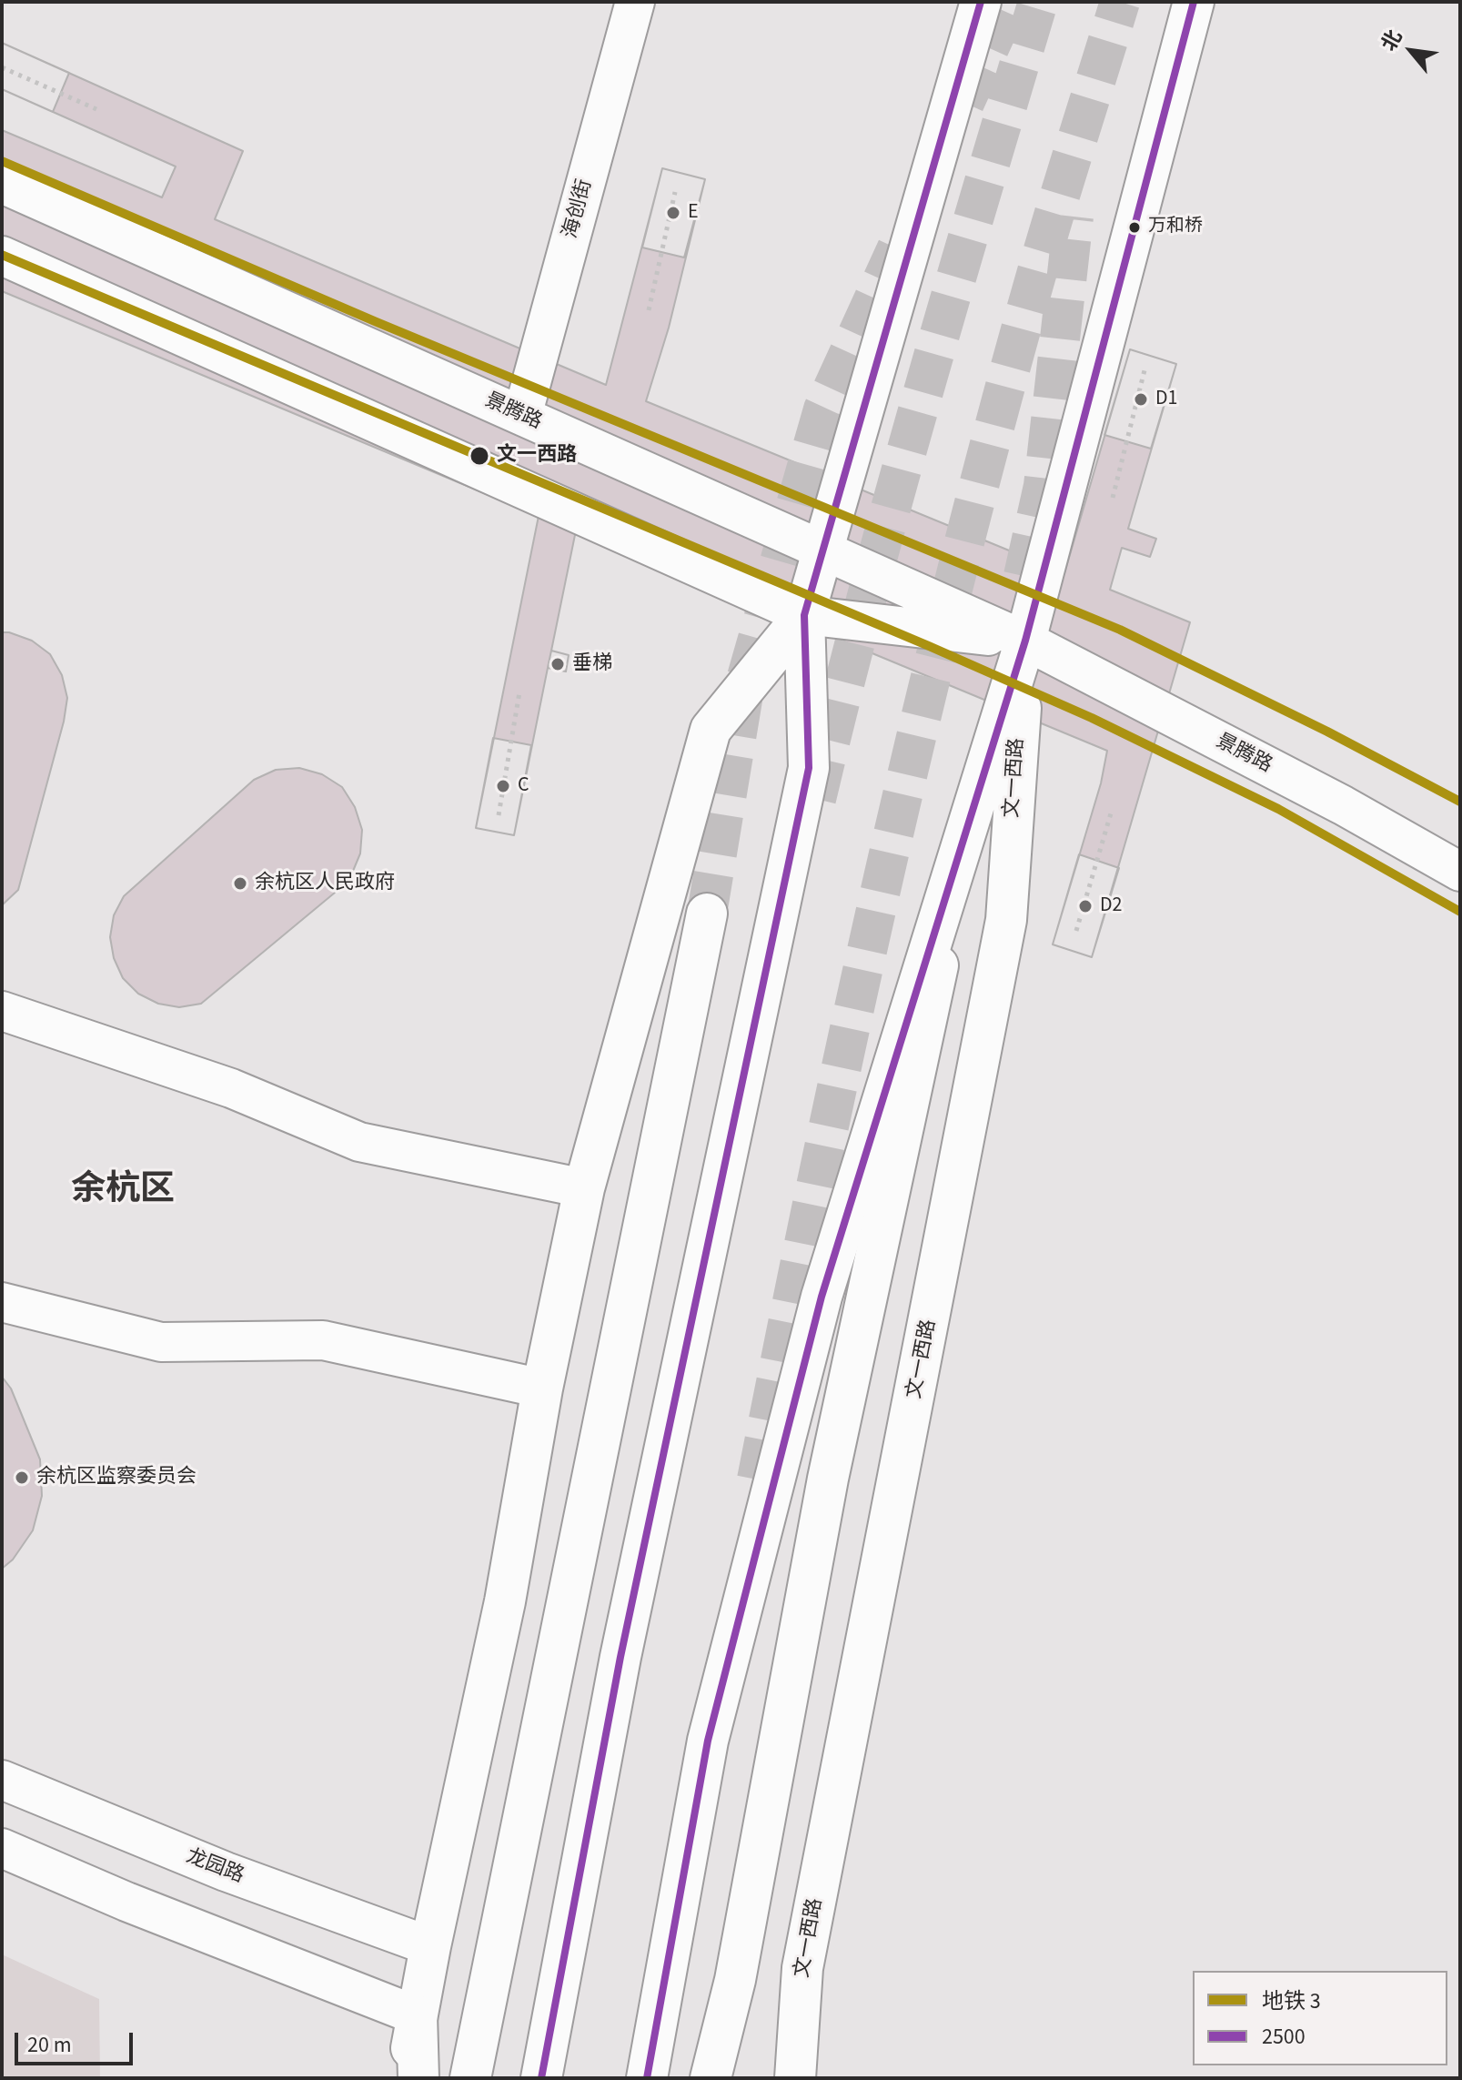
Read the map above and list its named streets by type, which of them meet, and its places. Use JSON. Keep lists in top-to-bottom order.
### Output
{
  "streets": {
    "main road": ["文一西路"],
    "street": ["海创街", "景腾路", "龙园路"]
  },
  "crossings": [
    ["海创街", "景腾路"],
    ["景腾路", "文一西路"]
  ],
  "districts": ["余杭区"],
  "places": [
    "E",
    "万和桥",
    "D1",
    "文一西路",
    "垂梯",
    "C",
    "余杭区人民政府",
    "D2",
    "余杭区监察委员会"
  ],
  "lines": ["transit line 2500", "metro line 3"],
  "legend": ["地铁 3", "2500"],
  "scale_bar": "20 m",
  "north": "top left"
}
